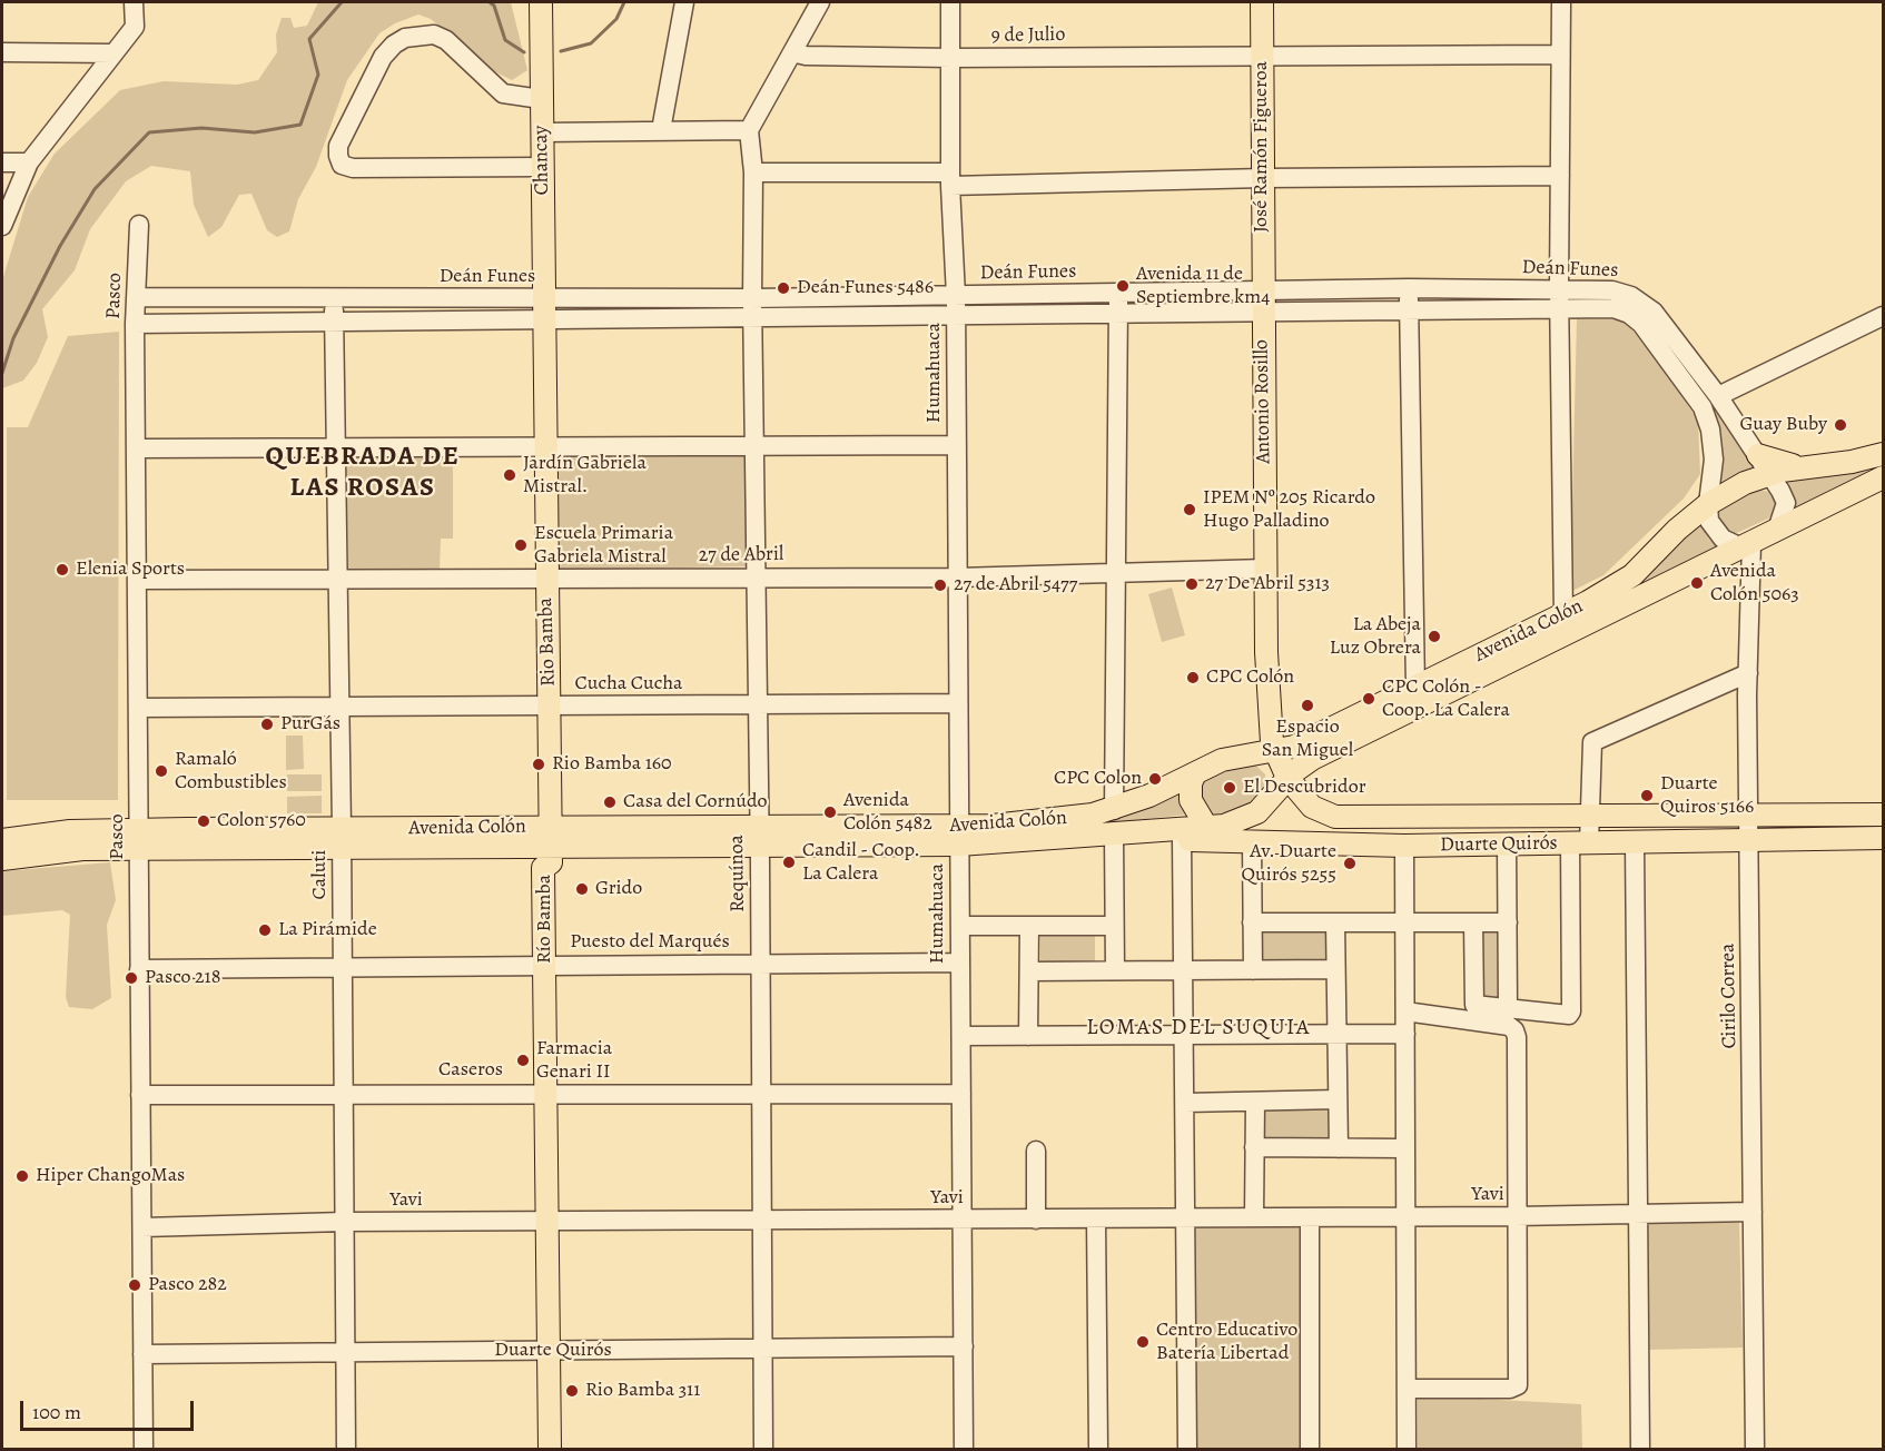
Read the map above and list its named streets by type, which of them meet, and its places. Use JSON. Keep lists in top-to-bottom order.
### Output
{
  "streets": {
    "main road": [
      "José Ramón Figueroa",
      "Chancay",
      "Antonio Rosillo",
      "Avenida Colón",
      "Rio Bamba",
      "Duarte Quirós",
      "Río Bamba"
    ],
    "street": [
      "9 de Julio",
      "Deán Funes",
      "Pasco",
      "Humahuaca",
      "27 de Abril",
      "Cucha Cucha",
      "Requínoa",
      "Caluti",
      "Puesto del Marqués",
      "Cirilo Correa",
      "Caseros",
      "Yavi"
    ]
  },
  "crossings": [
    ["9 de Julio", "José Ramón Figueroa"],
    ["9 de Julio", "Humahuaca"],
    ["José Ramón Figueroa", "Deán Funes"],
    ["José Ramón Figueroa", "Antonio Rosillo"],
    ["Chancay", "Deán Funes"],
    ["Chancay", "Rio Bamba"],
    ["Deán Funes", "Pasco"],
    ["Deán Funes", "Humahuaca"],
    ["Deán Funes", "Antonio Rosillo"],
    ["Deán Funes", "Avenida Colón"],
    ["Deán Funes", "Rio Bamba"],
    ["Deán Funes", "Requínoa"],
    ["Deán Funes", "Caluti"],
    ["Deán Funes", "Cirilo Correa"],
    ["Pasco", "27 de Abril"],
    ["Pasco", "Avenida Colón"],
    ["Pasco", "Cucha Cucha"],
    ["Pasco", "Duarte Quirós"],
    ["Pasco", "Puesto del Marqués"],
    ["Pasco", "Caseros"],
    ["Pasco", "Yavi"],
    ["Humahuaca", "27 de Abril"],
    ["Humahuaca", "Avenida Colón"],
    ["Humahuaca", "Cucha Cucha"],
    ["Humahuaca", "Duarte Quirós"],
    ["Humahuaca", "Puesto del Marqués"],
    ["Humahuaca", "Caseros"],
    ["Humahuaca", "Yavi"],
    ["Antonio Rosillo", "27 de Abril"],
    ["Antonio Rosillo", "Avenida Colón"],
    ["Antonio Rosillo", "Duarte Quirós"],
    ["27 de Abril", "Rio Bamba"],
    ["27 de Abril", "Requínoa"],
    ["27 de Abril", "Caluti"],
    ["Avenida Colón", "Rio Bamba"],
    ["Avenida Colón", "Duarte Quirós"],
    ["Avenida Colón", "Requínoa"],
    ["Avenida Colón", "Caluti"],
    ["Avenida Colón", "Río Bamba"],
    ["Avenida Colón", "Cirilo Correa"],
    ["Rio Bamba", "Cucha Cucha"],
    ["Rio Bamba", "Río Bamba"],
    ["Cucha Cucha", "Requínoa"],
    ["Cucha Cucha", "Caluti"],
    ["Duarte Quirós", "Requínoa"],
    ["Duarte Quirós", "Caluti"],
    ["Duarte Quirós", "Río Bamba"],
    ["Duarte Quirós", "Cirilo Correa"],
    ["Requínoa", "Puesto del Marqués"],
    ["Requínoa", "Caseros"],
    ["Requínoa", "Yavi"],
    ["Caluti", "Puesto del Marqués"],
    ["Caluti", "Caseros"],
    ["Caluti", "Yavi"],
    ["Río Bamba", "Puesto del Marqués"],
    ["Río Bamba", "Caseros"],
    ["Río Bamba", "Yavi"],
    ["Cirilo Correa", "Yavi"]
  ],
  "districts": ["QUEBRADA DE LAS ROSAS", "LOMAS DEL SUQUIA"],
  "places": [
    "Avenida 11 de Septiembre km4",
    "Deán Funes 5486",
    "Guay Buby",
    "Jardín Gabriela Mistral.",
    "IPEM Nº 205 Ricardo Hugo Palladino",
    "Escuela Primaria Gabriela Mistral",
    "Elenia Sports",
    "Avenida Colón 5063",
    "27 De Abril 5313",
    "27 de Abril 5477",
    "La Abeja Luz Obrera",
    "CPC Colón",
    "CPC Colón - Coop. La Calera",
    "Espacio San Miguel",
    "PurGás",
    "Rio Bamba 160",
    "Ramaló Combustibles",
    "CPC Colon",
    "El Descubridor",
    "Duarte Quiros 5166",
    "Casa del Cornúdo",
    "Avenida Colón 5482",
    "Colon 5760",
    "Candil - Coop. La Calera",
    "Av. Duarte Quirós 5255",
    "Grido",
    "La Pirámide",
    "Pasco 218",
    "Farmacia Genari II",
    "Hiper ChangoMas",
    "Pasco 282",
    "Centro Educativo Batería Libertad",
    "Rio Bamba 311"
  ],
  "scale_bar": "100 m"
}
